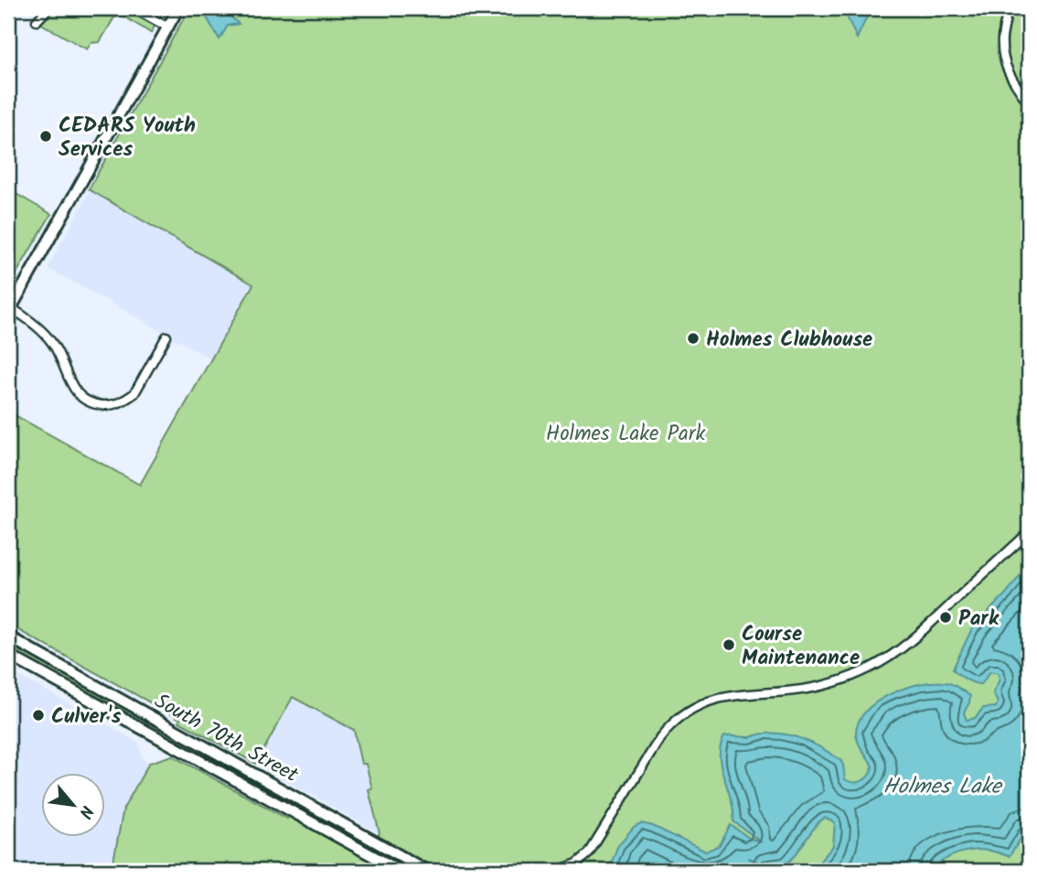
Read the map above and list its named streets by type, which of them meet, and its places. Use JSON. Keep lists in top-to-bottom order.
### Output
{
  "streets": {
    "main road": ["South 70th Street"]
  },
  "water": ["Holmes Lake"],
  "parks": ["Holmes Lake Park"],
  "places": [
    "CEDARS Youth Services",
    "Holmes Clubhouse",
    "Park",
    "Course Maintenance",
    "Culver's"
  ],
  "north": "bottom right"
}
